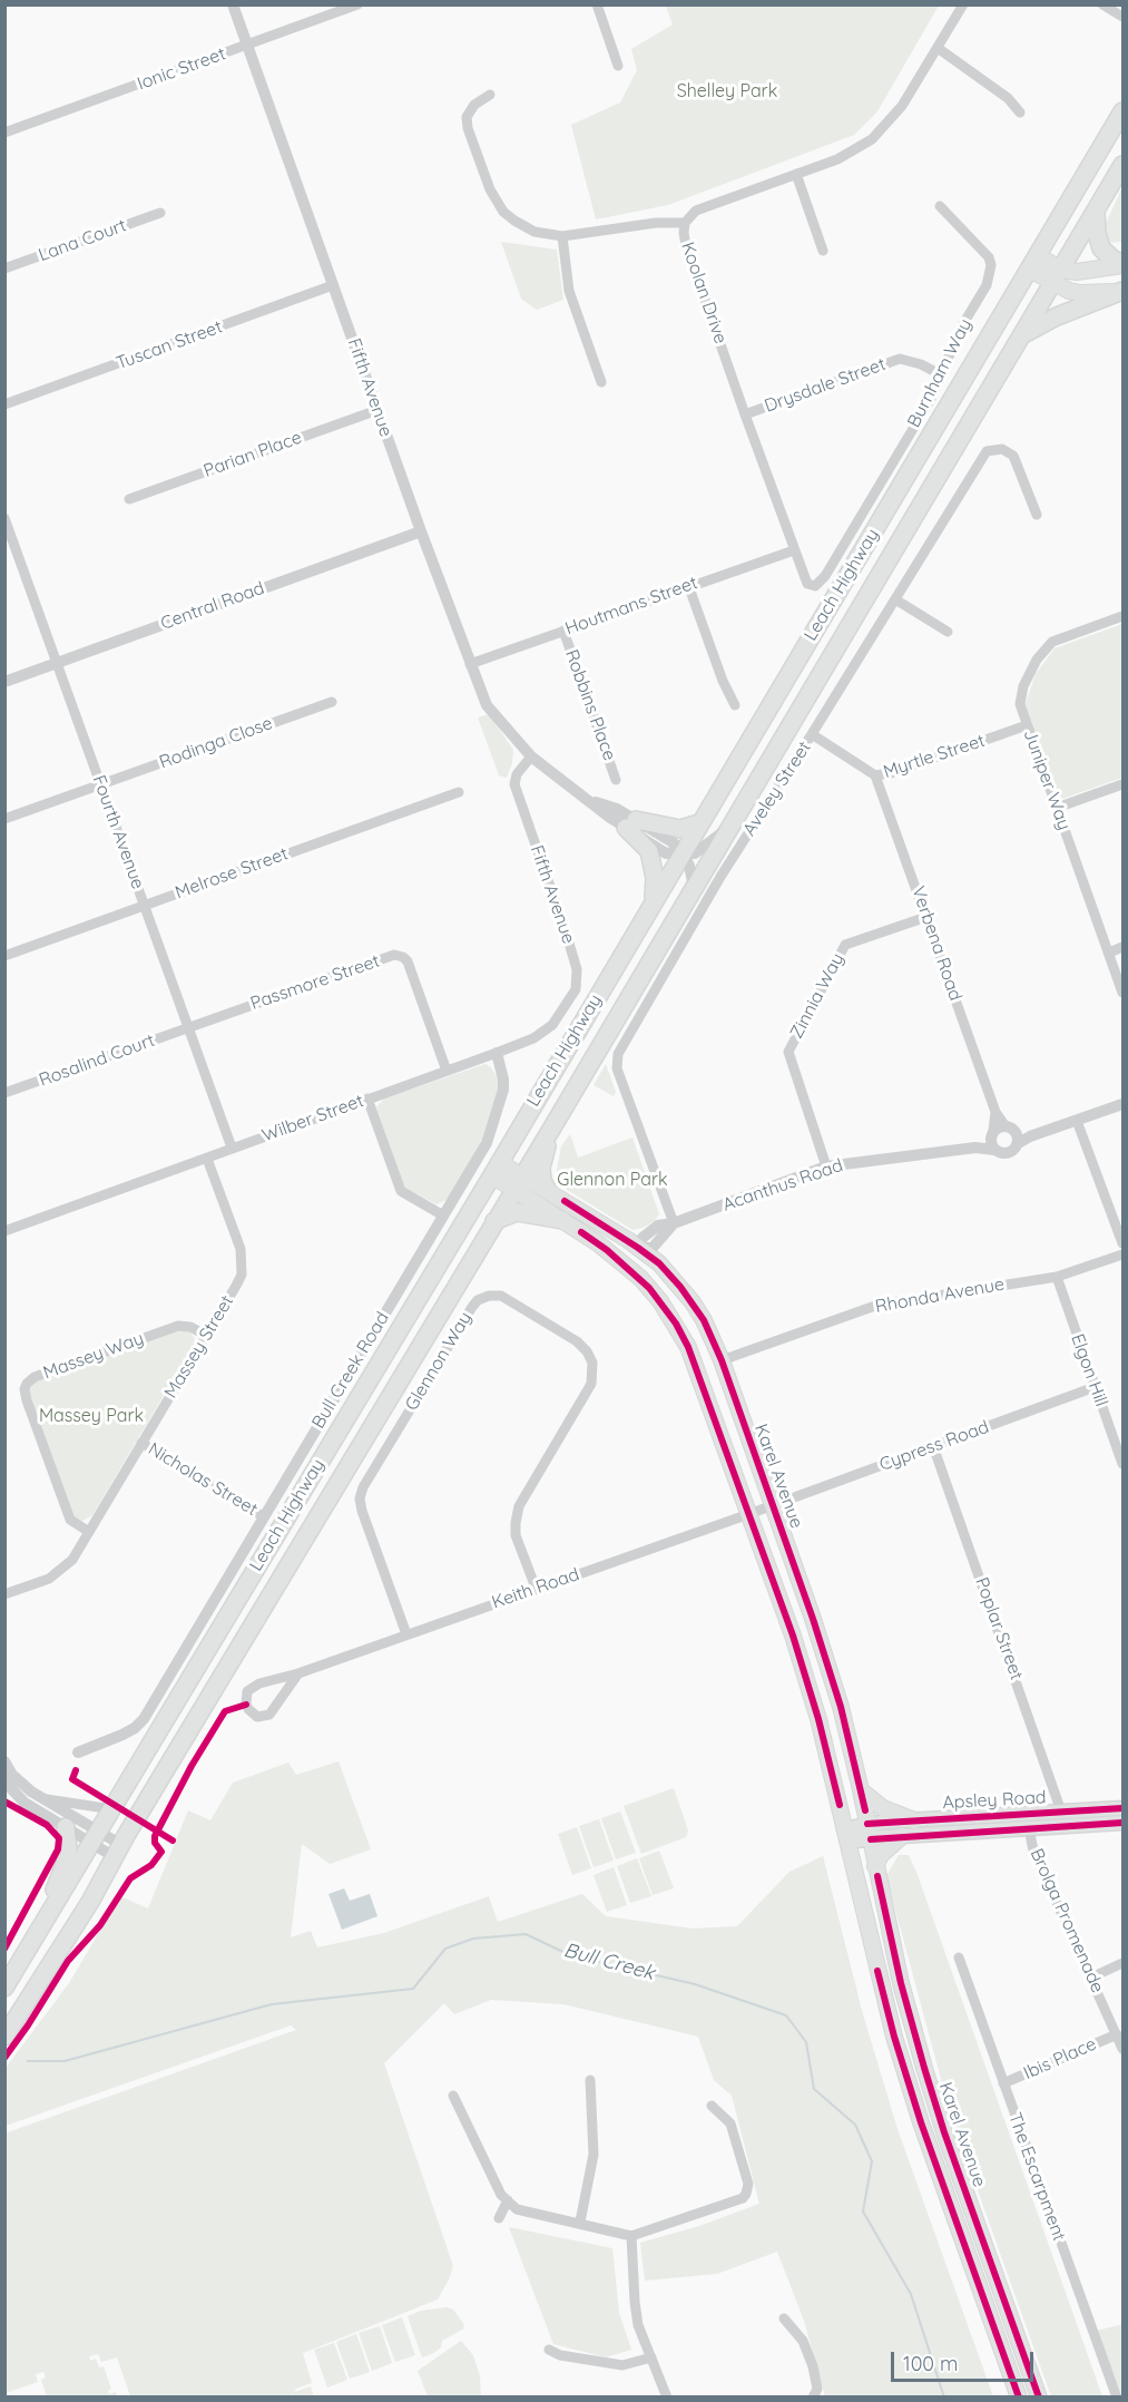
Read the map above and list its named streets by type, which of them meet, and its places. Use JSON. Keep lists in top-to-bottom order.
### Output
{
  "streets": {
    "highway": ["Leach Highway"],
    "main road": ["Karel Avenue", "Apsley Road"],
    "street": [
      "Ionic Street",
      "Lana Court",
      "Koolan Drive",
      "Tuscan Street",
      "Burnham Way",
      "Drysdale Street",
      "Fifth Avenue",
      "Parian Place",
      "Central Road",
      "Houtmans Street",
      "Robbins Place",
      "Rodinga Close",
      "Myrtle Street",
      "Juniper Way",
      "Aveley Street",
      "Fourth Avenue",
      "Melrose Street",
      "Verbena Road",
      "Passmore Street",
      "Zinnia Way",
      "Rosalind Court",
      "Wilber Street",
      "Acanthus Road",
      "Rhonda Avenue",
      "Massey Street",
      "Massey Way",
      "Glennon Way",
      "Bull Creek Road",
      "Elgon Hill",
      "Cypress Road",
      "Nicholas Street",
      "Keith Road",
      "Poplar Street",
      "Brolga Promenade",
      "Ibis Place",
      "The Escarpment"
    ]
  },
  "crossings": [
    ["Ionic Street", "Fifth Avenue"],
    ["Koolan Drive", "Burnham Way"],
    ["Koolan Drive", "Drysdale Street"],
    ["Koolan Drive", "Houtmans Street"],
    ["Tuscan Street", "Fifth Avenue"],
    ["Burnham Way", "Drysdale Street"],
    ["Fifth Avenue", "Parian Place"],
    ["Fifth Avenue", "Leach Highway"],
    ["Fifth Avenue", "Central Road"],
    ["Fifth Avenue", "Houtmans Street"],
    ["Fifth Avenue", "Wilber Street"],
    ["Leach Highway", "Karel Avenue"],
    ["Central Road", "Fourth Avenue"],
    ["Houtmans Street", "Robbins Place"],
    ["Rodinga Close", "Fourth Avenue"],
    ["Myrtle Street", "Juniper Way"],
    ["Myrtle Street", "Aveley Street"],
    ["Myrtle Street", "Verbena Road"],
    ["Aveley Street", "Acanthus Road"],
    ["Fourth Avenue", "Melrose Street"],
    ["Fourth Avenue", "Passmore Street"],
    ["Fourth Avenue", "Rosalind Court"],
    ["Fourth Avenue", "Wilber Street"],
    ["Verbena Road", "Zinnia Way"],
    ["Verbena Road", "Acanthus Road"],
    ["Passmore Street", "Rosalind Court"],
    ["Passmore Street", "Wilber Street"],
    ["Zinnia Way", "Acanthus Road"],
    ["Wilber Street", "Massey Street"],
    ["Wilber Street", "Bull Creek Road"],
    ["Acanthus Road", "Karel Avenue"],
    ["Rhonda Avenue", "Elgon Hill"],
    ["Rhonda Avenue", "Karel Avenue"],
    ["Massey Street", "Massey Way"],
    ["Massey Street", "Nicholas Street"],
    ["Glennon Way", "Keith Road"],
    ["Bull Creek Road", "Nicholas Street"],
    ["Elgon Hill", "Cypress Road"],
    ["Cypress Road", "Karel Avenue"],
    ["Cypress Road", "Keith Road"],
    ["Cypress Road", "Poplar Street"],
    ["Karel Avenue", "Keith Road"],
    ["Karel Avenue", "Apsley Road"],
    ["Poplar Street", "Apsley Road"],
    ["Apsley Road", "Brolga Promenade"],
    ["Brolga Promenade", "Ibis Place"],
    ["Ibis Place", "The Escarpment"]
  ],
  "water": ["Bull Creek"],
  "parks": ["Shelley Park", "Glennon Park", "Massey Park"],
  "scale_bar": "100 m"
}
